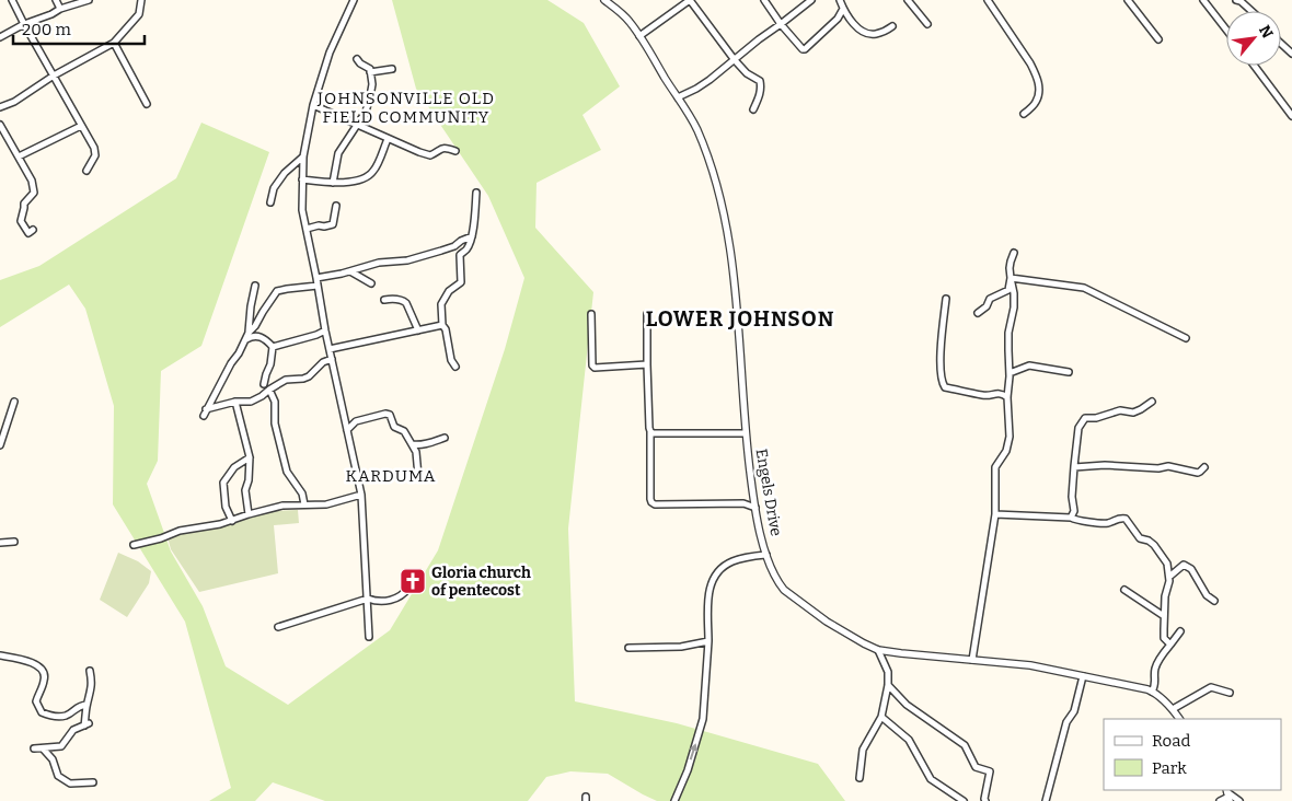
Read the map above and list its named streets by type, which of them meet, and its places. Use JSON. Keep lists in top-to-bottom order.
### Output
{
  "streets": {
    "street": ["Engels Drive"]
  },
  "districts": ["JOHNSONVILLE OLD FIELD COMMUNITY", "LOWER JOHNSON", "KARDUMA"],
  "places": {
    "church": ["Gloria church of pentecost"]
  },
  "legend": ["Road", "Park"],
  "scale_bar": "200 m",
  "north": "top right"
}
